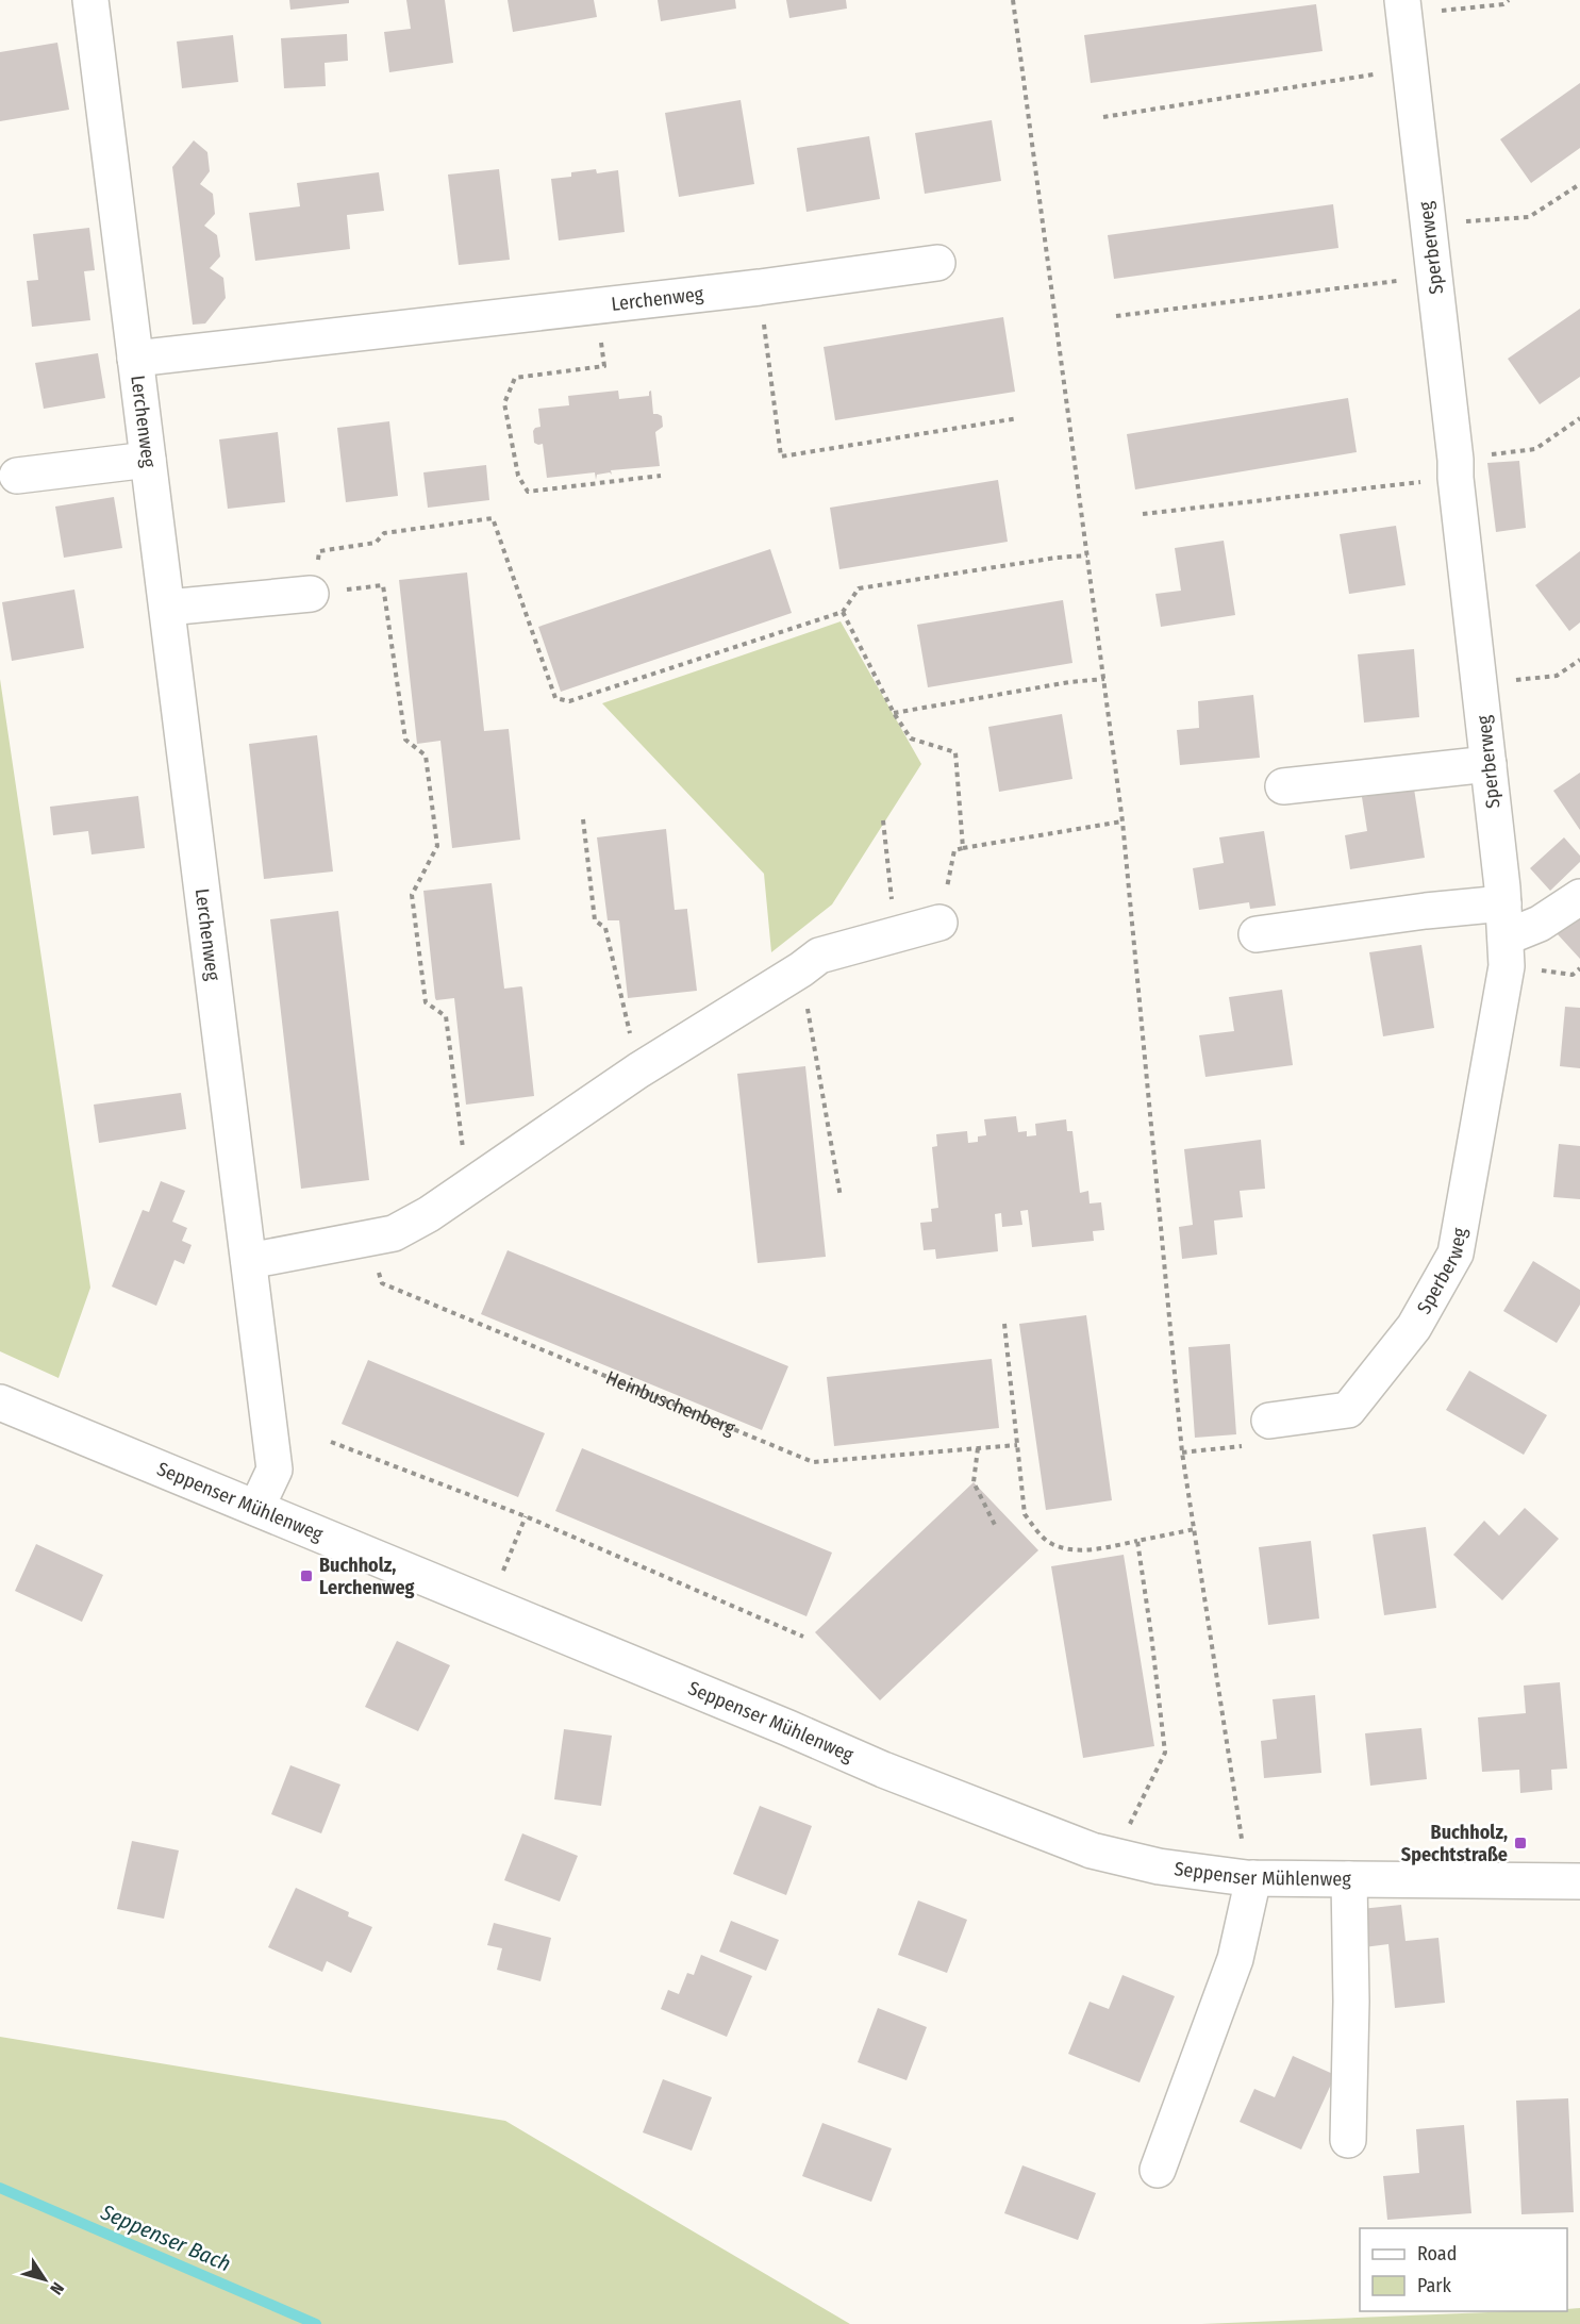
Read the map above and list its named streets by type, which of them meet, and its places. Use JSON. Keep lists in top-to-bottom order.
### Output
{
  "streets": {
    "street": ["Sperberweg", "Lerchenweg", "Seppenser Mühlenweg"],
    "path": ["Heinbuschenberg"]
  },
  "crossings": [
    ["Lerchenweg", "Seppenser Mühlenweg"]
  ],
  "water": ["Seppenser Bach"],
  "places": {
    "transit": ["Buchholz, Lerchenweg", "Buchholz, Spechtstraße"]
  },
  "legend": ["Road", "Park"],
  "north": "bottom right"
}
